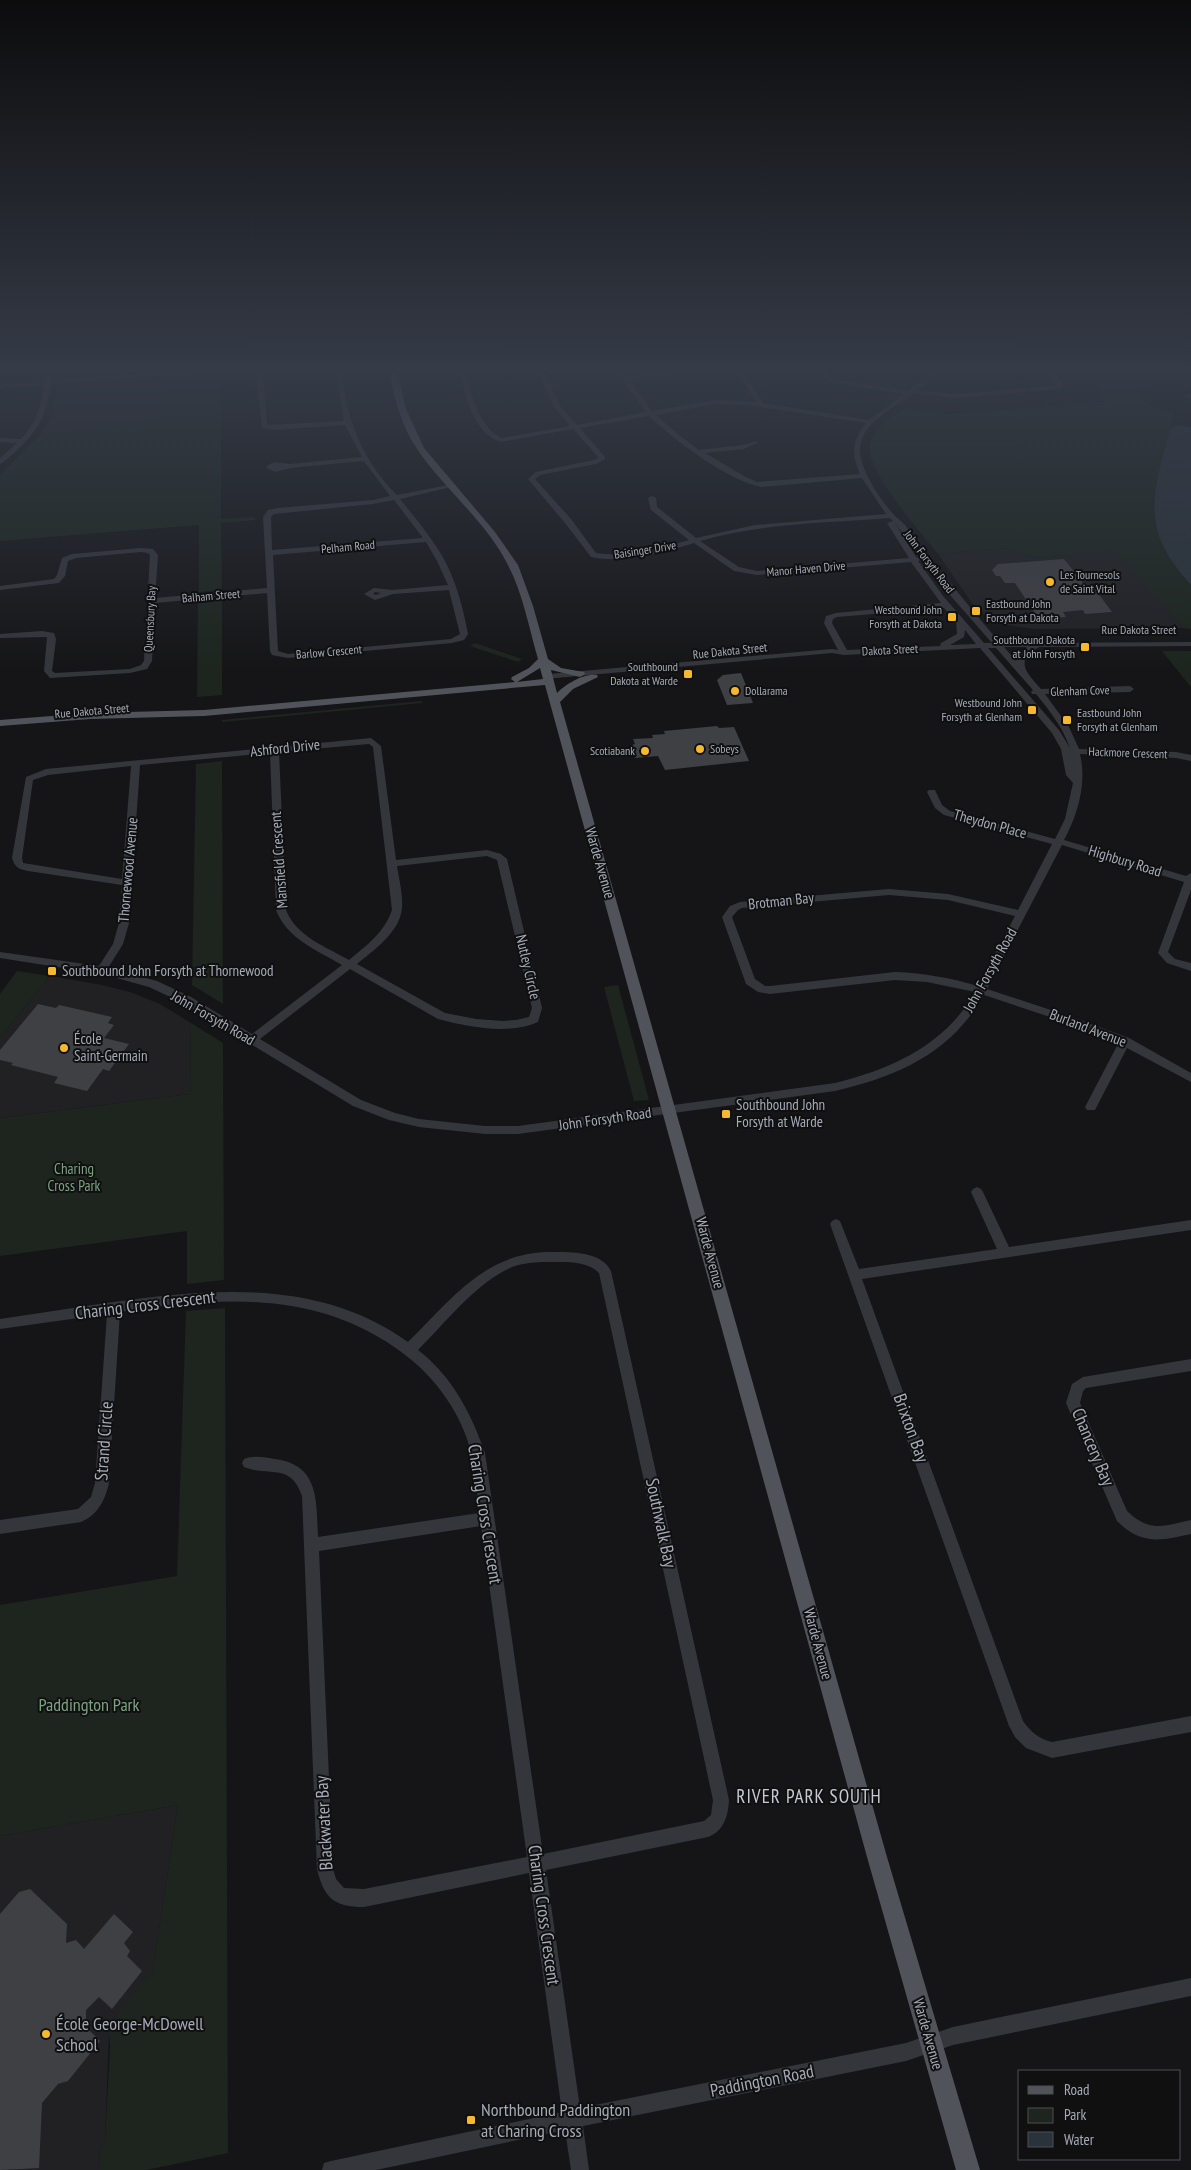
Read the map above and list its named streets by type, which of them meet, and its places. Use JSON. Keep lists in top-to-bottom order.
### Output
{
  "streets": {
    "main road": ["Rue Dakota Street", "Warde Avenue"],
    "street": [
      "Pelham Road",
      "Baisinger Drive",
      "John Forsyth Road",
      "Manor Haven Drive",
      "Balham Street",
      "Queensbury Bay",
      "Dakota Street",
      "Barlow Crescent",
      "Glenham Cove",
      "Ashford Drive",
      "Hackmore Crescent",
      "Theydon Place",
      "Mansfield Crescent",
      "Highbury Road",
      "Thornewood Avenue",
      "Brotman Bay",
      "Nutley Circle",
      "Burland Avenue",
      "Charing Cross Crescent",
      "Brixton Bay",
      "Strand Circle",
      "Chancery Bay",
      "Southwalk Bay",
      "Blackwater Bay",
      "Paddington Road"
    ]
  },
  "crossings": [
    ["Pelham Road", "Barlow Crescent"],
    ["Baisinger Drive", "John Forsyth Road"],
    ["Baisinger Drive", "Manor Haven Drive"],
    ["John Forsyth Road", "Manor Haven Drive"],
    ["John Forsyth Road", "Rue Dakota Street"],
    ["John Forsyth Road", "Dakota Street"],
    ["John Forsyth Road", "Glenham Cove"],
    ["John Forsyth Road", "Ashford Drive"],
    ["John Forsyth Road", "Hackmore Crescent"],
    ["John Forsyth Road", "Theydon Place"],
    ["John Forsyth Road", "Highbury Road"],
    ["John Forsyth Road", "Warde Avenue"],
    ["John Forsyth Road", "Thornewood Avenue"],
    ["John Forsyth Road", "Brotman Bay"],
    ["John Forsyth Road", "Burland Avenue"],
    ["Balham Street", "Queensbury Bay"],
    ["Balham Street", "Barlow Crescent"],
    ["Rue Dakota Street", "Dakota Street"],
    ["Rue Dakota Street", "Warde Avenue"],
    ["Barlow Crescent", "Warde Avenue"],
    ["Ashford Drive", "Mansfield Crescent"],
    ["Ashford Drive", "Thornewood Avenue"],
    ["Ashford Drive", "Nutley Circle"],
    ["Theydon Place", "Highbury Road"],
    ["Mansfield Crescent", "Nutley Circle"],
    ["Warde Avenue", "Paddington Road"],
    ["Brotman Bay", "Burland Avenue"],
    ["Charing Cross Crescent", "Strand Circle"],
    ["Charing Cross Crescent", "Southwalk Bay"],
    ["Charing Cross Crescent", "Blackwater Bay"],
    ["Charing Cross Crescent", "Paddington Road"],
    ["Southwalk Bay", "Blackwater Bay"]
  ],
  "districts": ["RIVER PARK SOUTH"],
  "parks": ["Charing Cross Park", "Paddington Park"],
  "places": {
    "other": [
      "Les Tournesols de Saint Vital",
      "Dollarama",
      "Sobeys",
      "Scotiabank",
      "École Saint-Germain",
      "École George-McDowell School"
    ],
    "transit": [
      "Eastbound John Forsyth at Dakota",
      "Westbound John Forsyth at Dakota",
      "Southbound Dakota at John Forsyth",
      "Southbound Dakota at Warde",
      "Westbound John Forsyth at Glenham",
      "Eastbound John Forsyth at Glenham",
      "Southbound John Forsyth at Thornewood",
      "Southbound John Forsyth at Warde",
      "Northbound Paddington at Charing Cross"
    ]
  },
  "legend": ["Road", "Park", "Water"]
}
